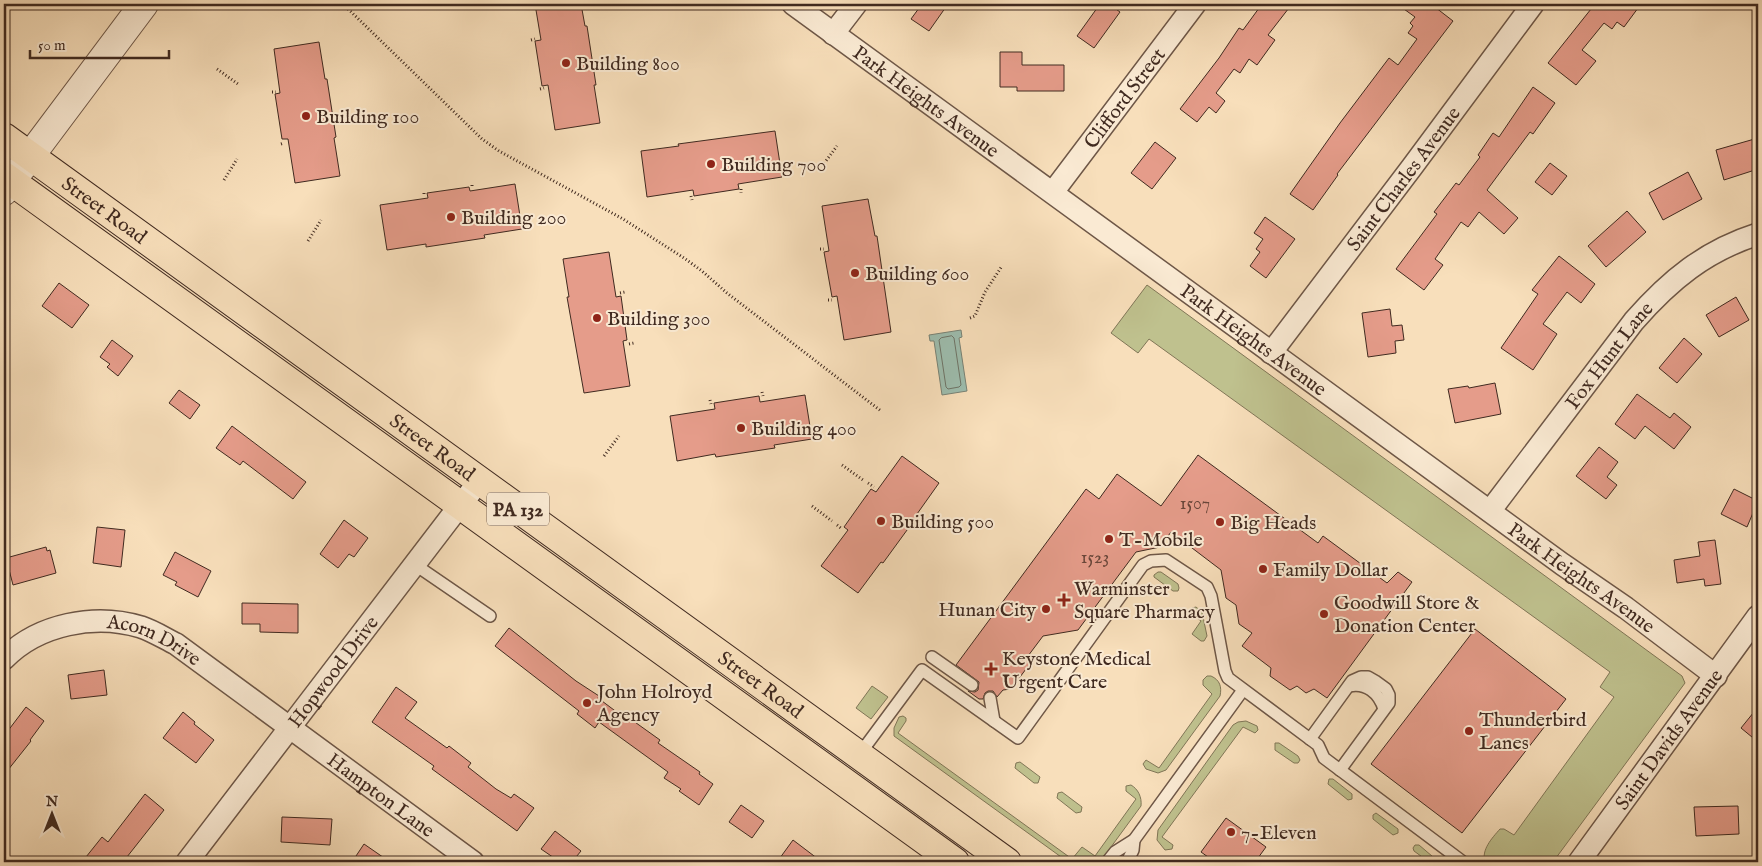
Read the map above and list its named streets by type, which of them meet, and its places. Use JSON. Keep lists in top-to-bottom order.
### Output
{
  "streets": {
    "main road": ["Street Road", "PA 132"],
    "street": [
      "Clifford Street",
      "Park Heights Avenue",
      "Saint Charles Avenue",
      "Fox Hunt Lane",
      "Acorn Drive",
      "Hopwood Drive",
      "Saint Davids Avenue",
      "Hampton Lane"
    ]
  },
  "crossings": [
    ["Clifford Street", "Park Heights Avenue"],
    ["Park Heights Avenue", "Saint Charles Avenue"],
    ["Park Heights Avenue", "Fox Hunt Lane"],
    ["Park Heights Avenue", "Saint Davids Avenue"],
    ["Street Road", "Hopwood Drive"],
    ["Acorn Drive", "Hopwood Drive"],
    ["Acorn Drive", "Hampton Lane"],
    ["Hopwood Drive", "Hampton Lane"]
  ],
  "places": {
    "other": [
      "Building 800",
      "Building 100",
      "Building 700",
      "Building 200",
      "Building 600",
      "Building 300",
      "Building 400",
      "Building 500",
      "Big Heads",
      "T-Mobile",
      "Family Dollar",
      "Hunan City",
      "Goodwill Store & Donation Center",
      "John Holroyd Agency",
      "Thunderbird Lanes",
      "7-Eleven"
    ],
    "health": ["Warminster Square Pharmacy", "Keystone Medical Urgent Care"]
  },
  "house_numbers": ["1507", "1523"],
  "scale_bar": "50 m",
  "north": "top"
}
